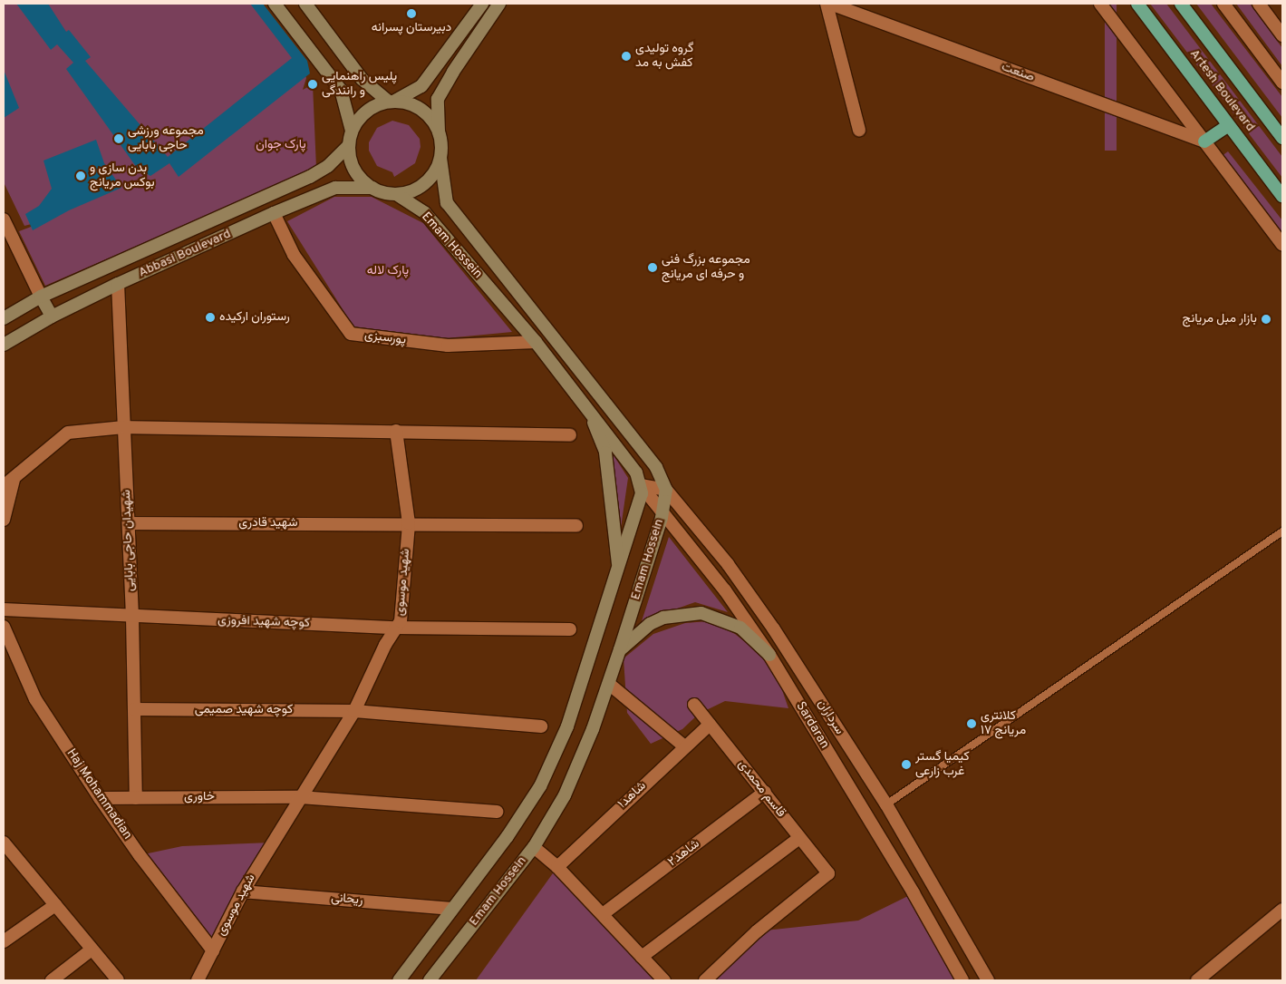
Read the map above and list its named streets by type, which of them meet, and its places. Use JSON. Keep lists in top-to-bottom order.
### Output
{
  "streets": {
    "highway": ["Artesh Boulevard"],
    "main road": ["Emam Hossein", "Abbasi Boulevard"],
    "street": [
      "صنعت",
      "پورسبزی",
      "شهید قادری",
      "شهیدان حاجی بابایی",
      "شهید موسوی",
      "کوچه شهید افروزی",
      "کوچه شهید صمیمی",
      "سرداران",
      "Sardaran",
      "قاسم محمدی",
      "Haj Mohammadian",
      "شاهد۱",
      "خاوری",
      "شاهد۲",
      "ریحانی"
    ]
  },
  "crossings": [
    ["Emam Hossein", "Abbasi Boulevard"],
    ["Emam Hossein", "پورسبزی"],
    ["Emam Hossein", "سرداران"],
    ["Emam Hossein", "Sardaran"],
    ["Emam Hossein", "ریحانی"],
    ["Abbasi Boulevard", "پورسبزی"],
    ["Abbasi Boulevard", "شهیدان حاجی بابایی"],
    ["شهید قادری", "شهیدان حاجی بابایی"],
    ["شهید قادری", "شهید موسوی"],
    ["شهیدان حاجی بابایی", "کوچه شهید افروزی"],
    ["شهیدان حاجی بابایی", "کوچه شهید صمیمی"],
    ["شهیدان حاجی بابایی", "خاوری"],
    ["شهید موسوی", "کوچه شهید افروزی"],
    ["شهید موسوی", "کوچه شهید صمیمی"],
    ["شهید موسوی", "Haj Mohammadian"],
    ["شهید موسوی", "خاوری"],
    ["شهید موسوی", "ریحانی"],
    ["قاسم محمدی", "شاهد۱"],
    ["قاسم محمدی", "شاهد۲"],
    ["Haj Mohammadian", "خاوری"]
  ],
  "parks": ["پارک جوان", "پارک لاله"],
  "places": [
    "دبیرستان پسرانه",
    "گروه تولیدی کفش به مد",
    "پلیس راهنمایی و رانندگی",
    "مجموعه ورزشی حاجی بابایی",
    "بدن سازی و بوکس مریانج",
    "مجموعه بزرگ فنی و حرفه ای مریانج",
    "رستوران ارکیده",
    "بازار مبل مریانج",
    "کلانتری ۱۷ مریانج",
    "کیمیا گستر غرب زارعی"
  ]
}
